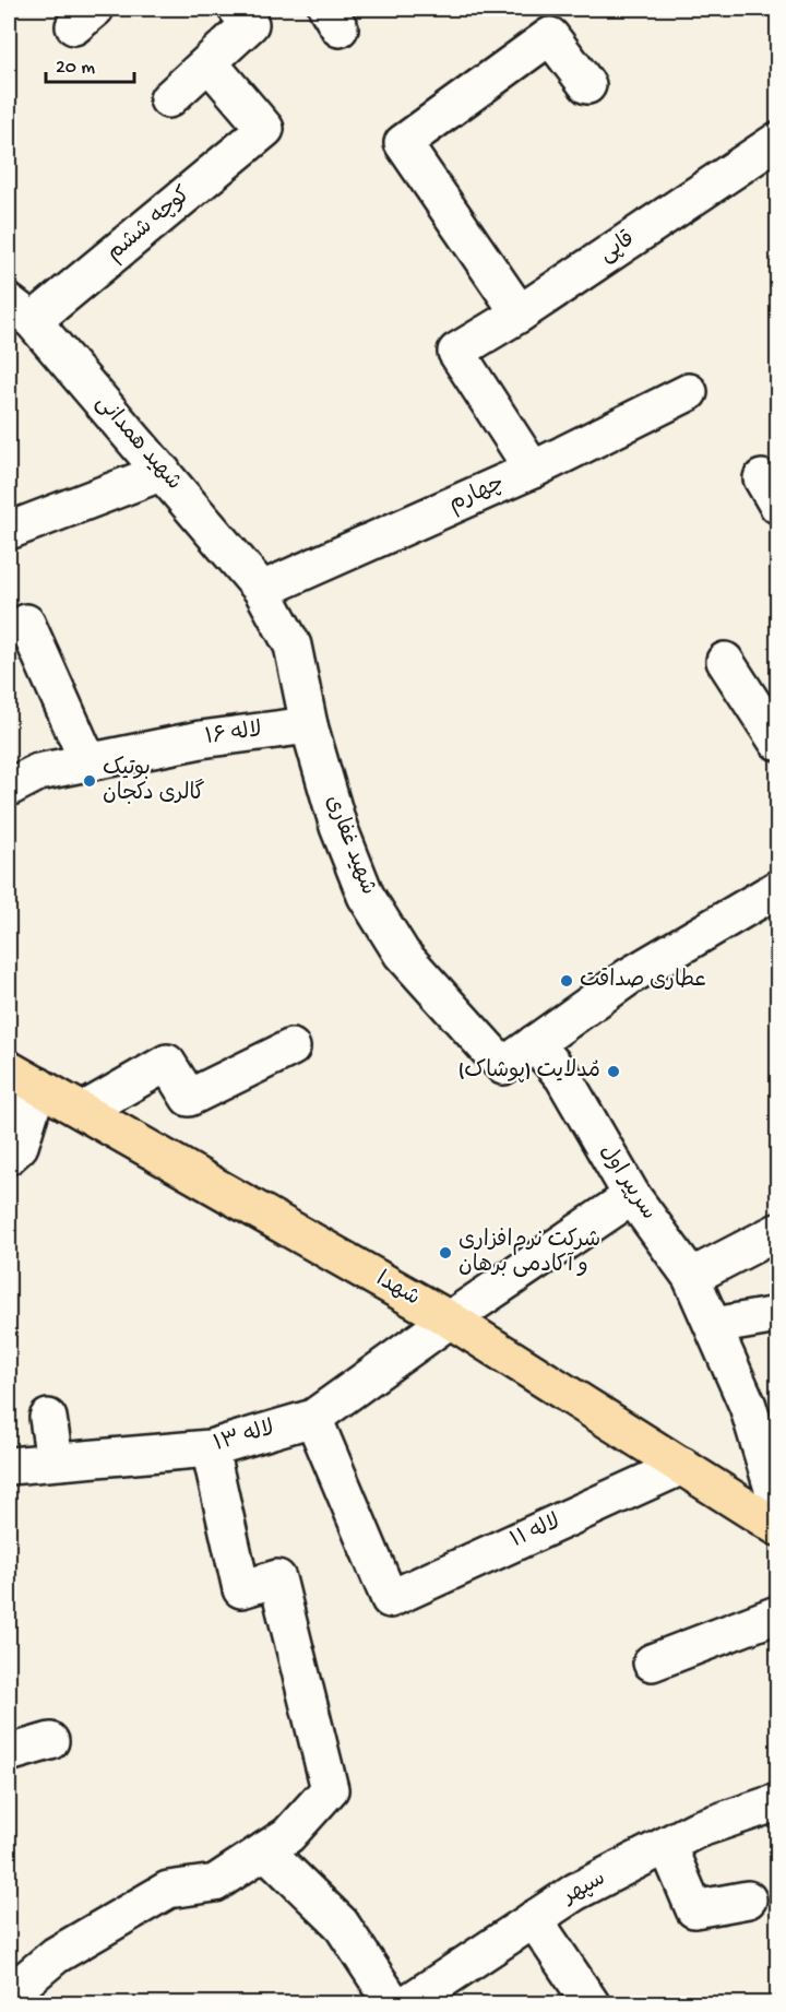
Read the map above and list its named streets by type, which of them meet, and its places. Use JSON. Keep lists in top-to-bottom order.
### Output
{
  "streets": {
    "main road": ["شهدا"],
    "street": [
      "کوچه ششم",
      "قاپی",
      "شهید همدانی",
      "چهارم",
      "لاله ۱۶",
      "شهید غفاری",
      "سرپیر اول",
      "لاله ۱۳",
      "۱۱ لاله",
      "سپهر"
    ]
  },
  "crossings": [
    ["کوچه ششم", "شهید همدانی"],
    ["قاپی", "چهارم"],
    ["شهید همدانی", "چهارم"],
    ["شهید همدانی", "شهید غفاری"],
    ["چهارم", "شهید غفاری"],
    ["لاله ۱۶", "شهید غفاری"],
    ["شهید غفاری", "سرپیر اول"],
    ["سرپیر اول", "لاله ۱۳"],
    ["شهدا", "لاله ۱۳"],
    ["شهدا", "۱۱ لاله"],
    ["لاله ۱۳", "۱۱ لاله"]
  ],
  "places": [
    "بوتیک گالری دکجان",
    "عطاری صداقت",
    "مُدلایت (پوشاک)",
    "شرکت نرم‌افزاری و آکادمی برهان"
  ],
  "scale_bar": "20 m"
}
